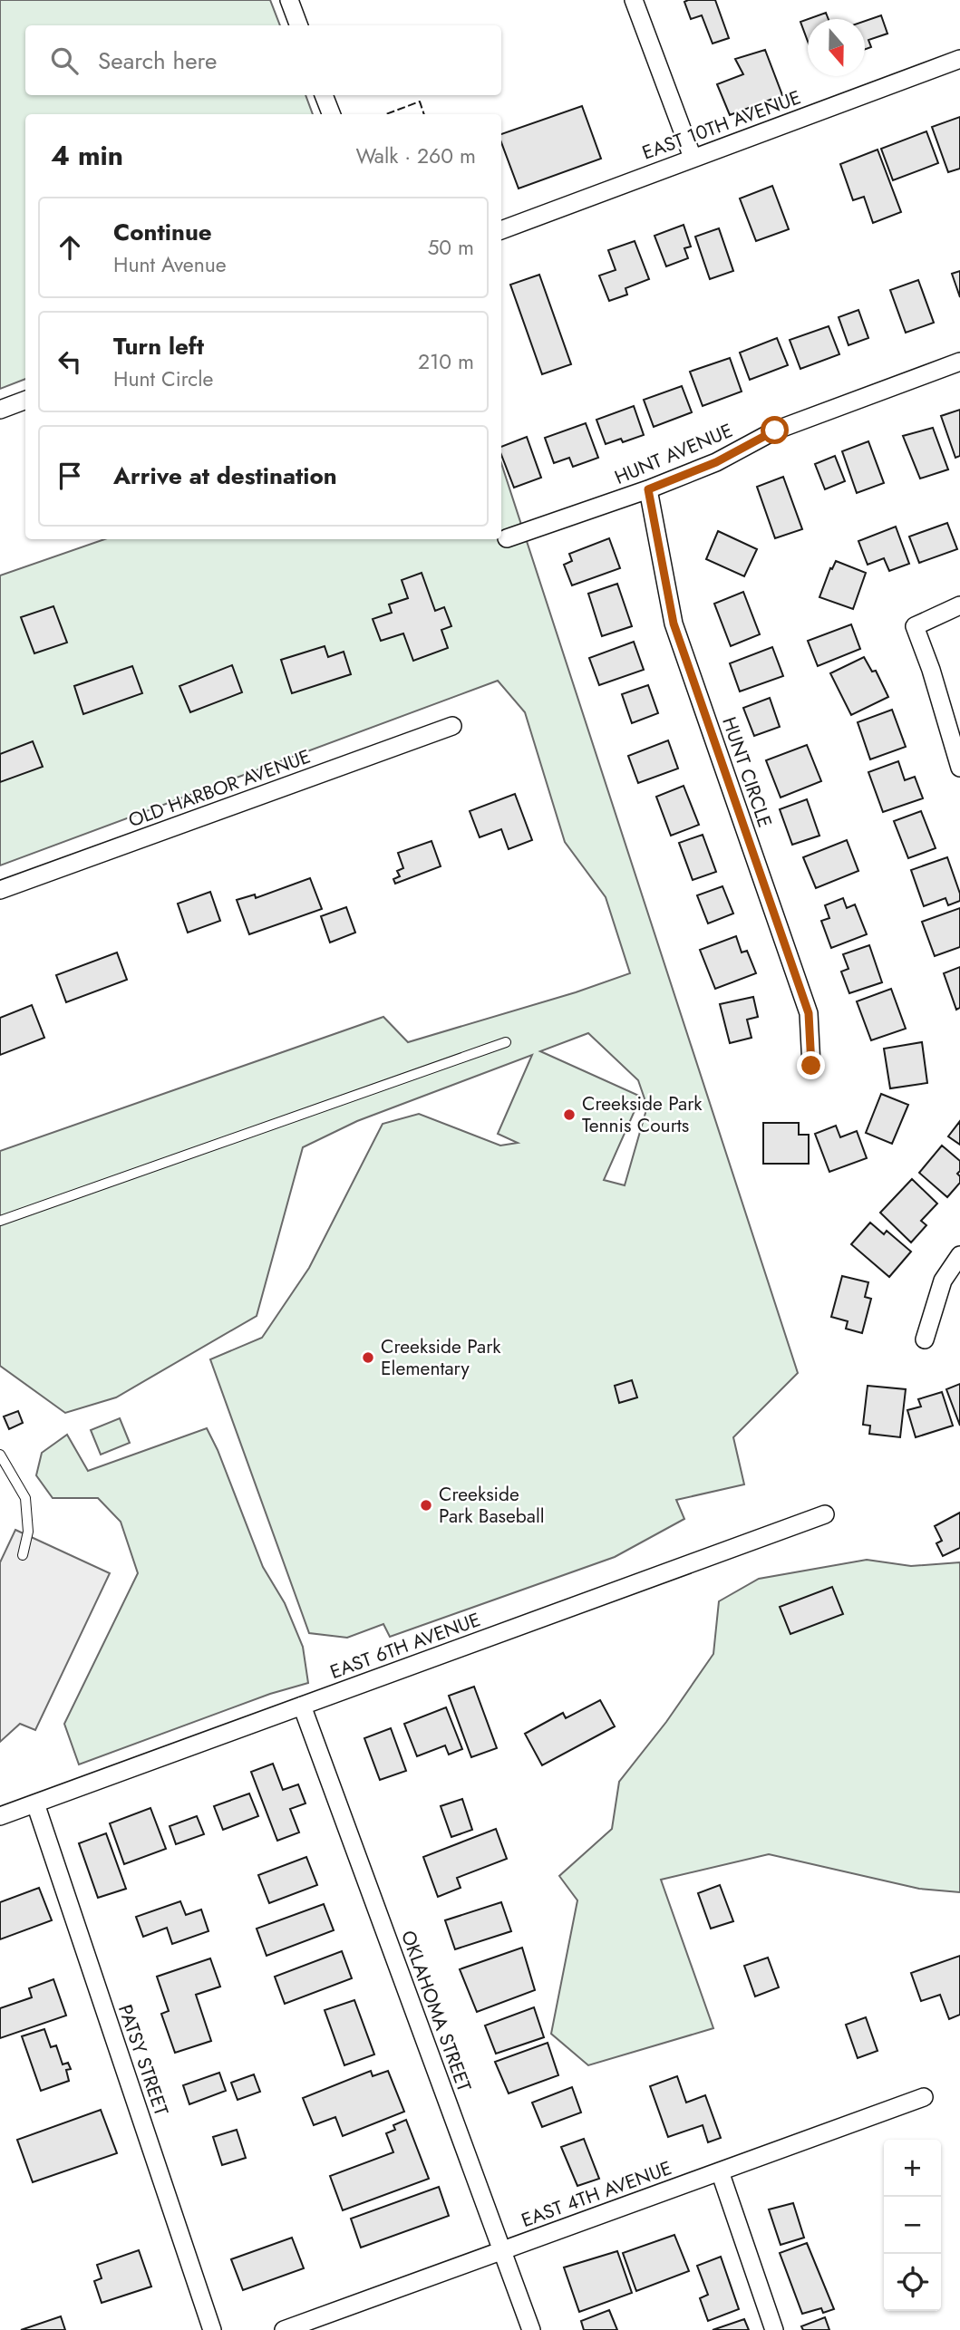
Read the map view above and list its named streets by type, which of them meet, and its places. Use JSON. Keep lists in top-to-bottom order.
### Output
{
  "streets": {
    "street": [
      "EAST 10TH AVENUE",
      "HUNT AVENUE",
      "HUNT CIRCLE",
      "OLD HARBOR AVENUE",
      "EAST 6TH AVENUE",
      "OKLAHOMA STREET",
      "PATSY STREET",
      "EAST 4TH AVENUE"
    ]
  },
  "crossings": [
    ["HUNT AVENUE", "HUNT CIRCLE"],
    ["EAST 6TH AVENUE", "OKLAHOMA STREET"],
    ["EAST 6TH AVENUE", "PATSY STREET"],
    ["OKLAHOMA STREET", "EAST 4TH AVENUE"]
  ],
  "places": ["Creekside Park Tennis Courts", "Creekside Park Elementary", "Creekside Park Baseball"],
  "north": "bottom",
  "page": {
    "search": "Search here",
    "heading": ["4 min", "Walk · 260 m"],
    "list": [
      ["Continue", "Hunt Avenue", "50 m"],
      ["Turn left", "Hunt Circle", "210 m"],
      "Arrive at destination"
    ],
    "map_buttons": ["+", "−"]
  }
}
